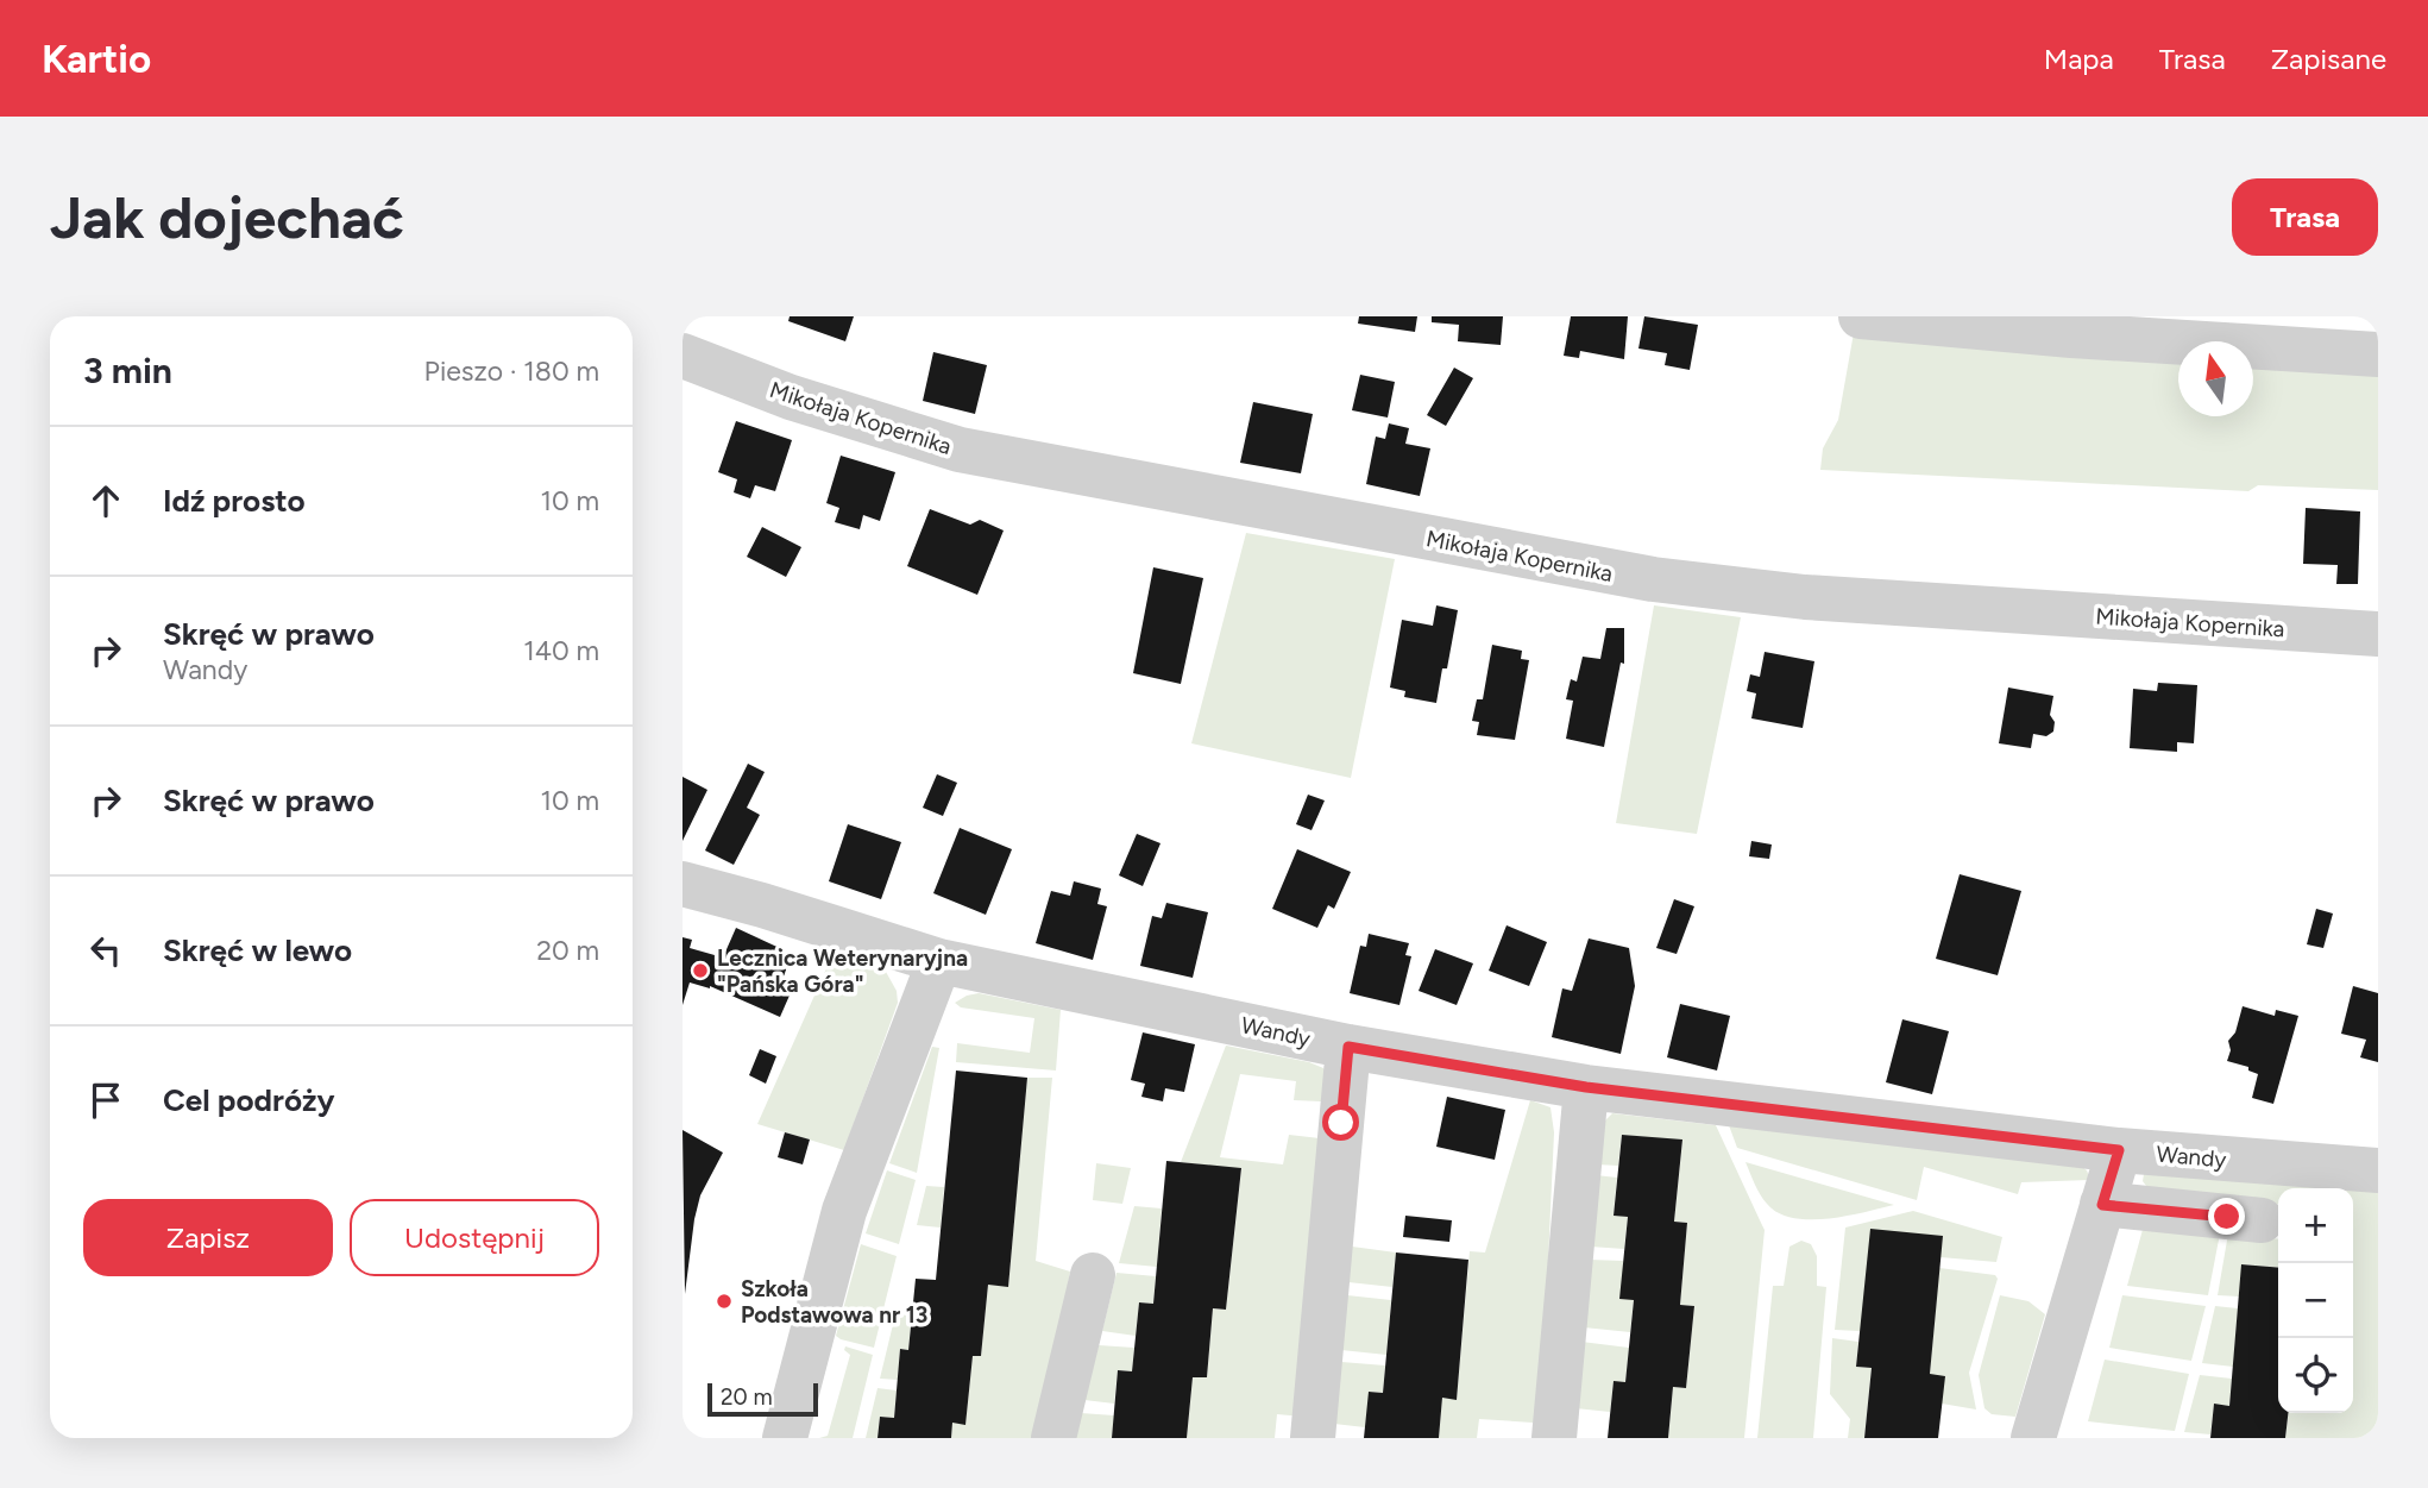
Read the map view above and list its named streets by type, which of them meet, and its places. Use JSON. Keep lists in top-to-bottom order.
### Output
{
  "streets": {
    "street": ["Mikołaja Kopernika", "Wandy"]
  },
  "places": ["Lecznica Weterynaryjna \"Pańska Góra\"", "Szkoła Podstawowa nr 13"],
  "scale_bar": "20 m",
  "north": "top",
  "page": {
    "header": "Kartio",
    "nav": ["Mapa", "Trasa", "Zapisane"],
    "buttons": [
      "Trasa",
      ["Zapisz", "Udostępnij"]
    ],
    "title": "Jak dojechać",
    "heading": ["3 min", "Pieszo · 180 m"],
    "list": [
      ["Idź prosto", "10 m"],
      ["Skręć w prawo", "Wandy", "140 m"],
      ["Skręć w prawo", "10 m"],
      ["Skręć w lewo", "20 m"],
      "Cel podróży"
    ],
    "map_buttons": ["+", "−"],
    "scale": "20 m"
  }
}
